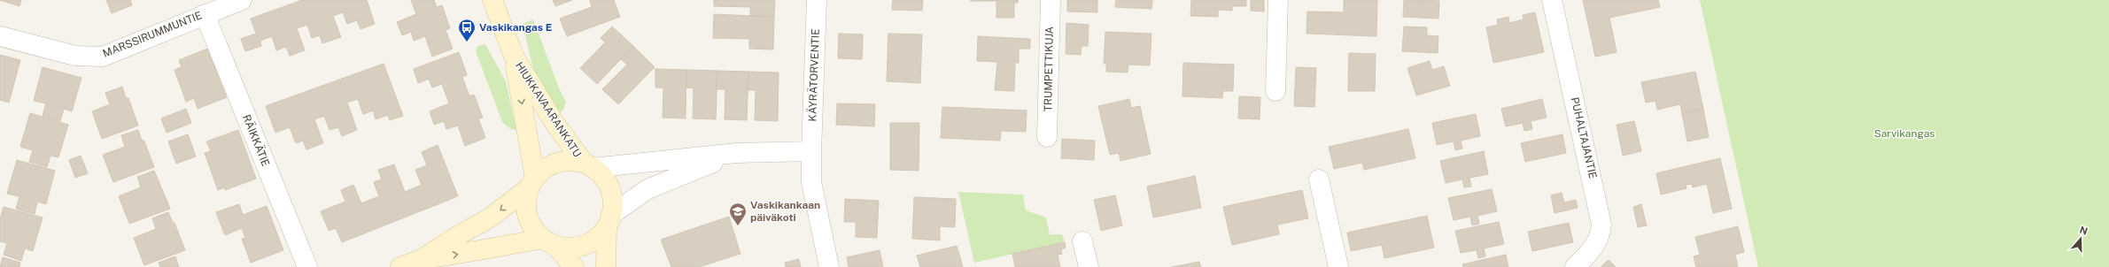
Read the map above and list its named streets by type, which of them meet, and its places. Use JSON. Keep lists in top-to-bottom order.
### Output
{
  "streets": {
    "street": [
      "MARSSIRUMMUNTIE",
      "TRUMPETTIKUJA",
      "KÄYRÄTORVENTIE",
      "HIUKKAVAARANKATU",
      "PUHALTAJANTIE",
      "RÄIKKÄTIE"
    ]
  },
  "crossings": [
    ["MARSSIRUMMUNTIE", "RÄIKKÄTIE"]
  ],
  "one_way": ["HIUKKAVAARANKATU"],
  "parks": ["Sarvikangas"],
  "places": {
    "bus stop": ["Vaskikangas E"],
    "school or university": ["Vaskikankaan päiväkoti"]
  },
  "north": "top"
}
